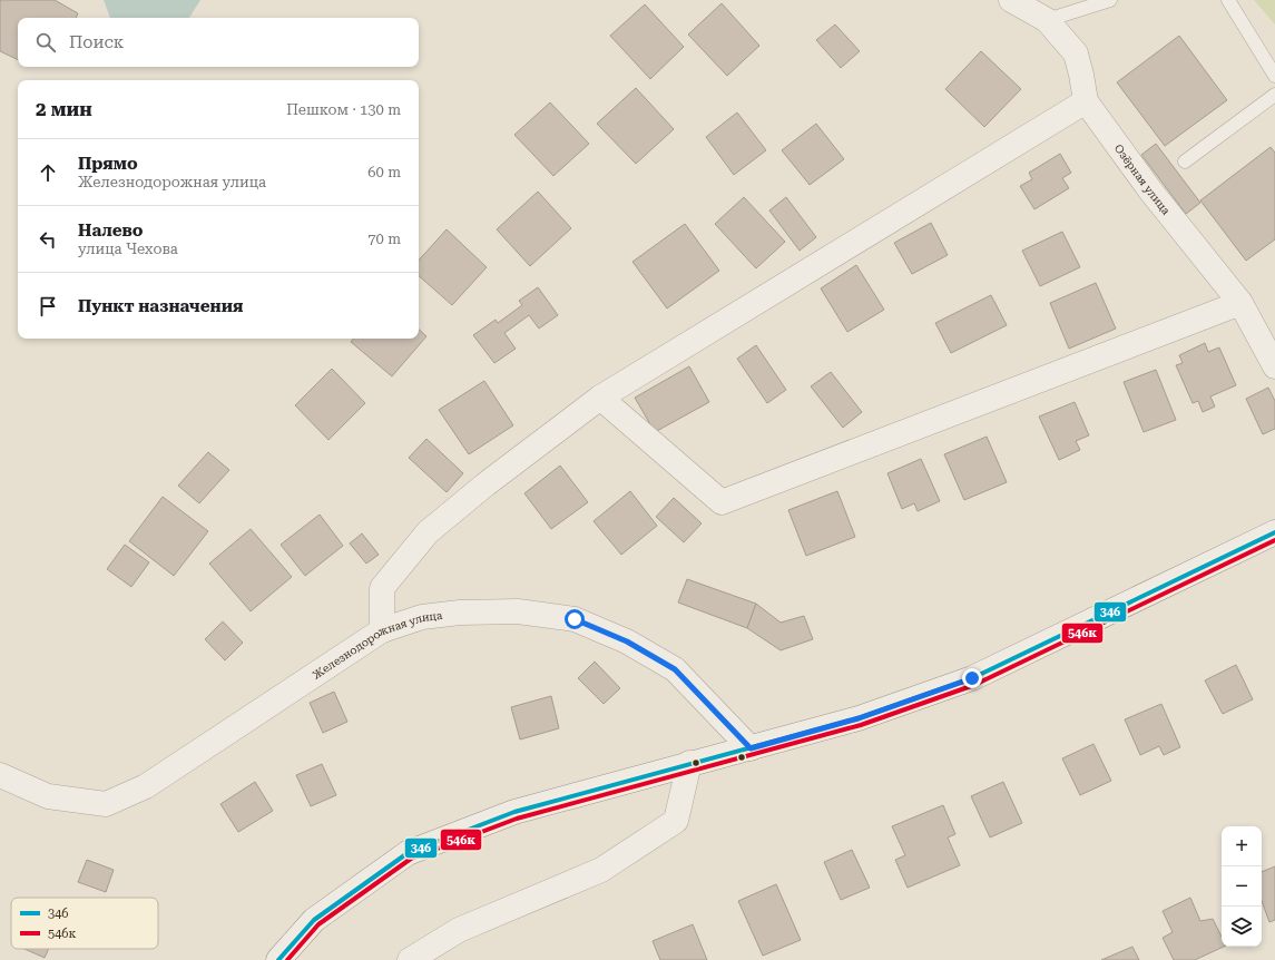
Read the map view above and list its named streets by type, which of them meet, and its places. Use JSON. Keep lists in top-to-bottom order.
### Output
{
  "streets": {
    "street": ["Озёрная улица", "Железнодорожная улица"]
  },
  "lines": ["transit line 346", "transit line 546к"],
  "legend": ["346", "546к"],
  "page": {
    "search": "Поиск",
    "heading": ["2 мин", "Пешком · 130 m"],
    "list": [
      ["Прямо", "Железнодорожная улица", "60 m"],
      ["Налево", "улица Чехова", "70 m"],
      "Пункт назначения"
    ],
    "map_buttons": ["+", "−"]
  }
}
